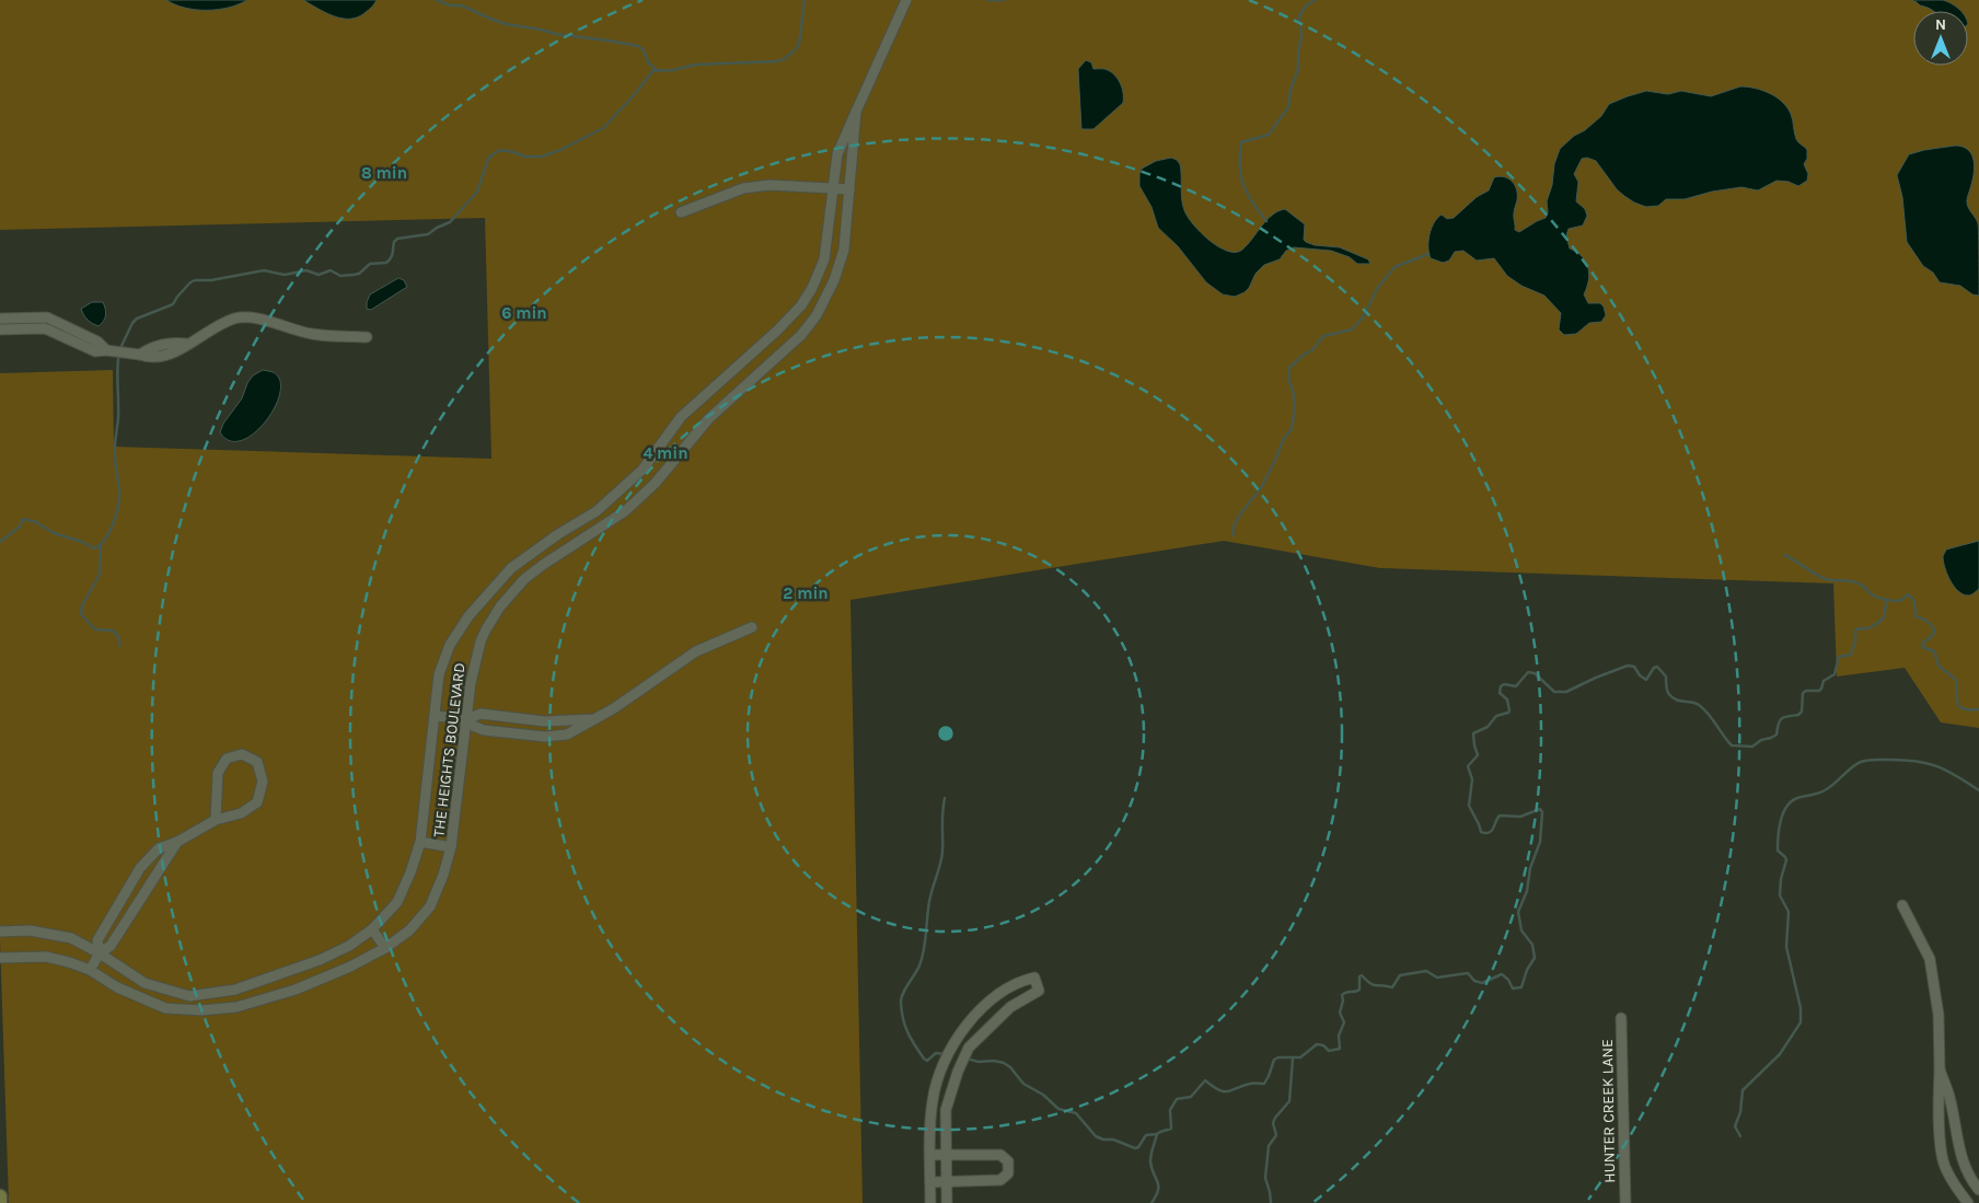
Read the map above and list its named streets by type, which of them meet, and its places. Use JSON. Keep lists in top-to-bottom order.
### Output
{
  "streets": {
    "street": ["THE HEIGHTS BOULEVARD", "HUNTER CREEK LANE"]
  },
  "north": "top",
  "rings": [
    "8 min",
    "6 min",
    "4 min",
    "2 min"
  ]
}
